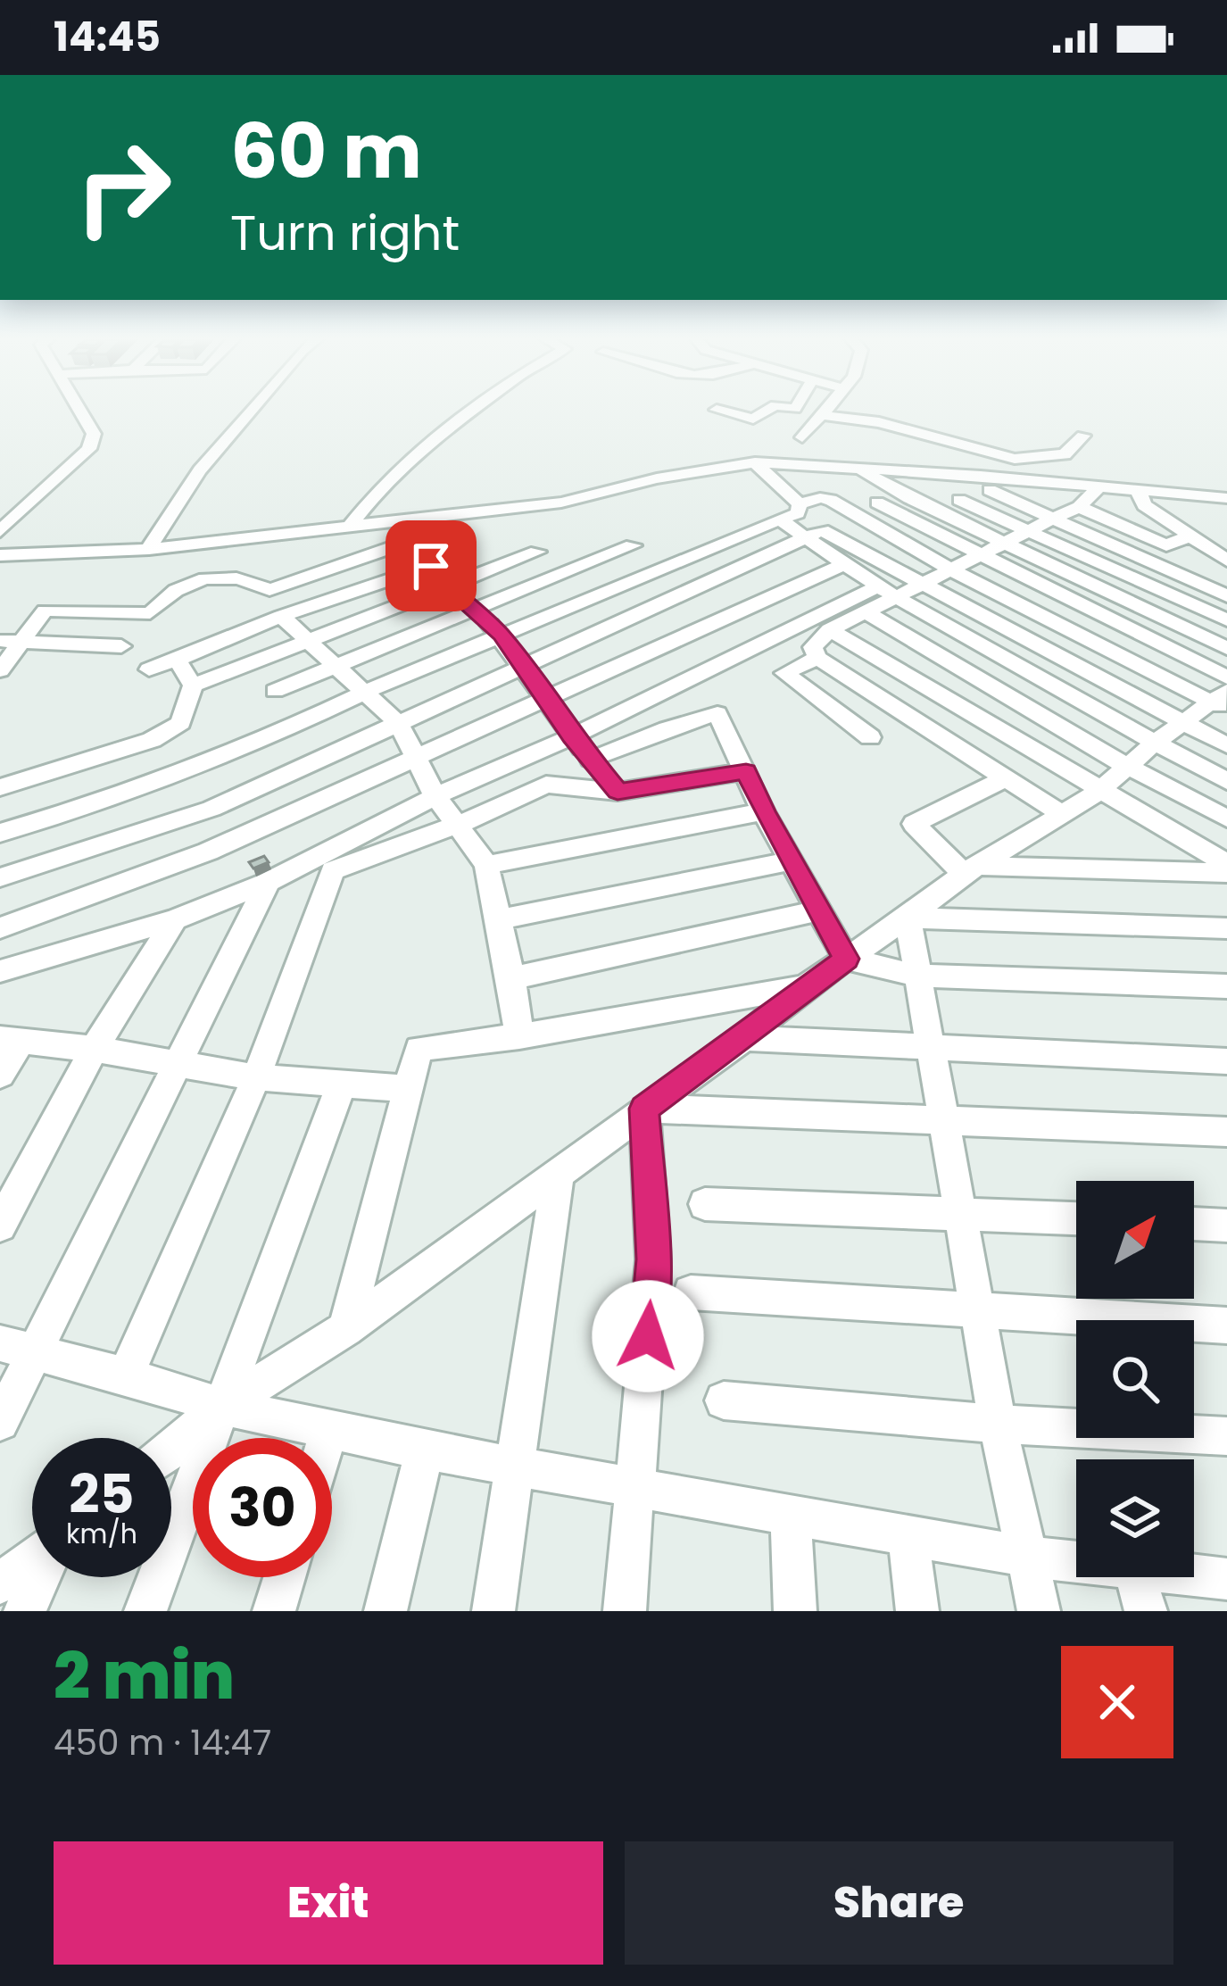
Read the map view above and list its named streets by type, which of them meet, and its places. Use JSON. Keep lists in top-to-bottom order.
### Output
{
  "north": "top right",
  "page": {
    "status": "14:45",
    "turn": ["60 m", "Turn right"],
    "speed": "25 km/h",
    "limit": "30",
    "heading": ["2 min", "450 m · 14:47"],
    "buttons": ["Exit", "Share"]
  }
}
